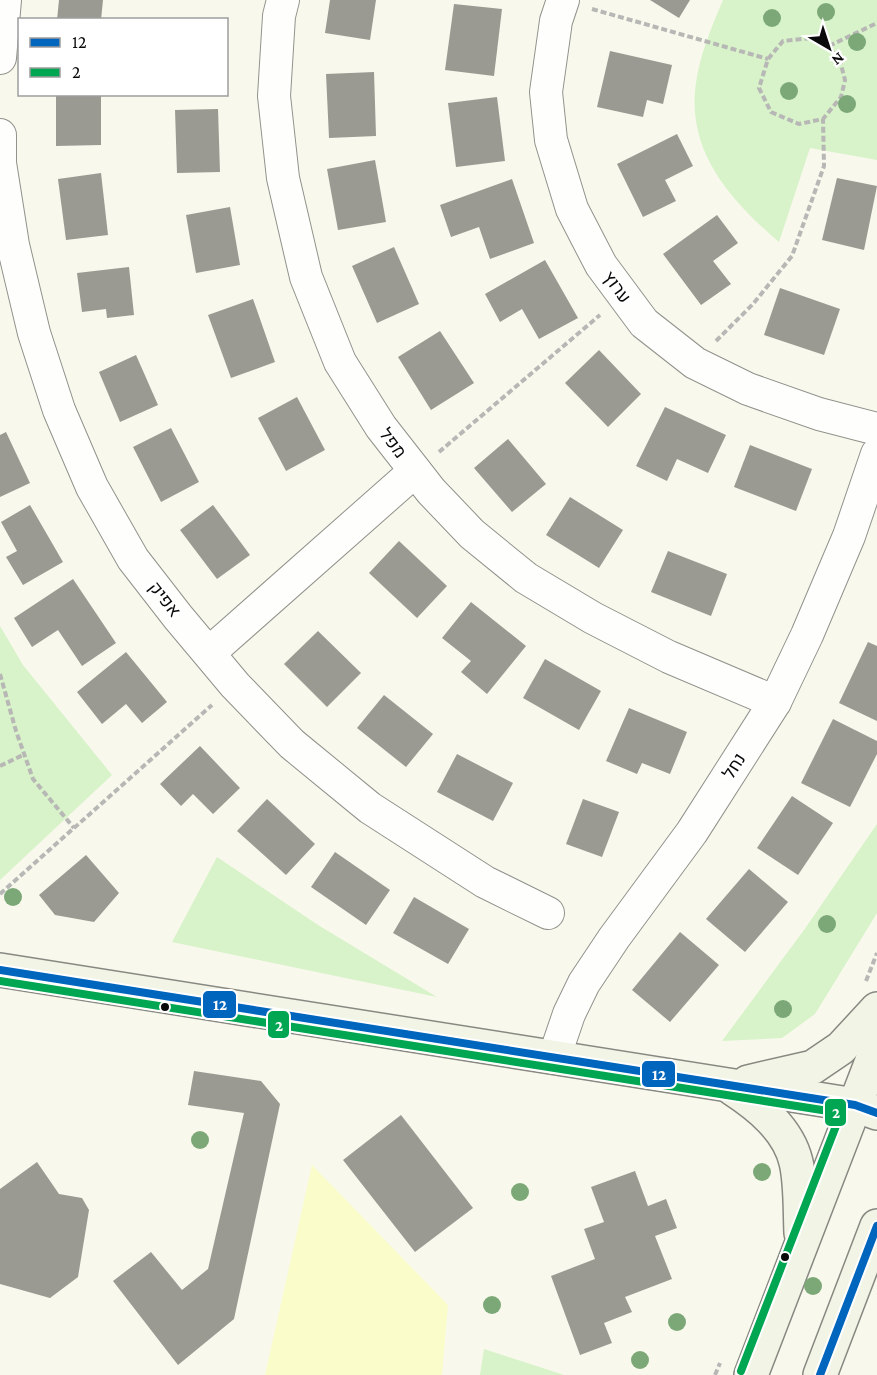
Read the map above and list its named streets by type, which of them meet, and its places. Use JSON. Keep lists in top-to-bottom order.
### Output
{
  "streets": {
    "street": [
      "ערוץ",
      "מפל",
      "אפיק",
      "נחל"
    ]
  },
  "crossings": [
    ["מפל", "נחל"]
  ],
  "lines": ["transit line 12", "transit line 2"],
  "legend": ["12", "2"],
  "north": "bottom right"
}
